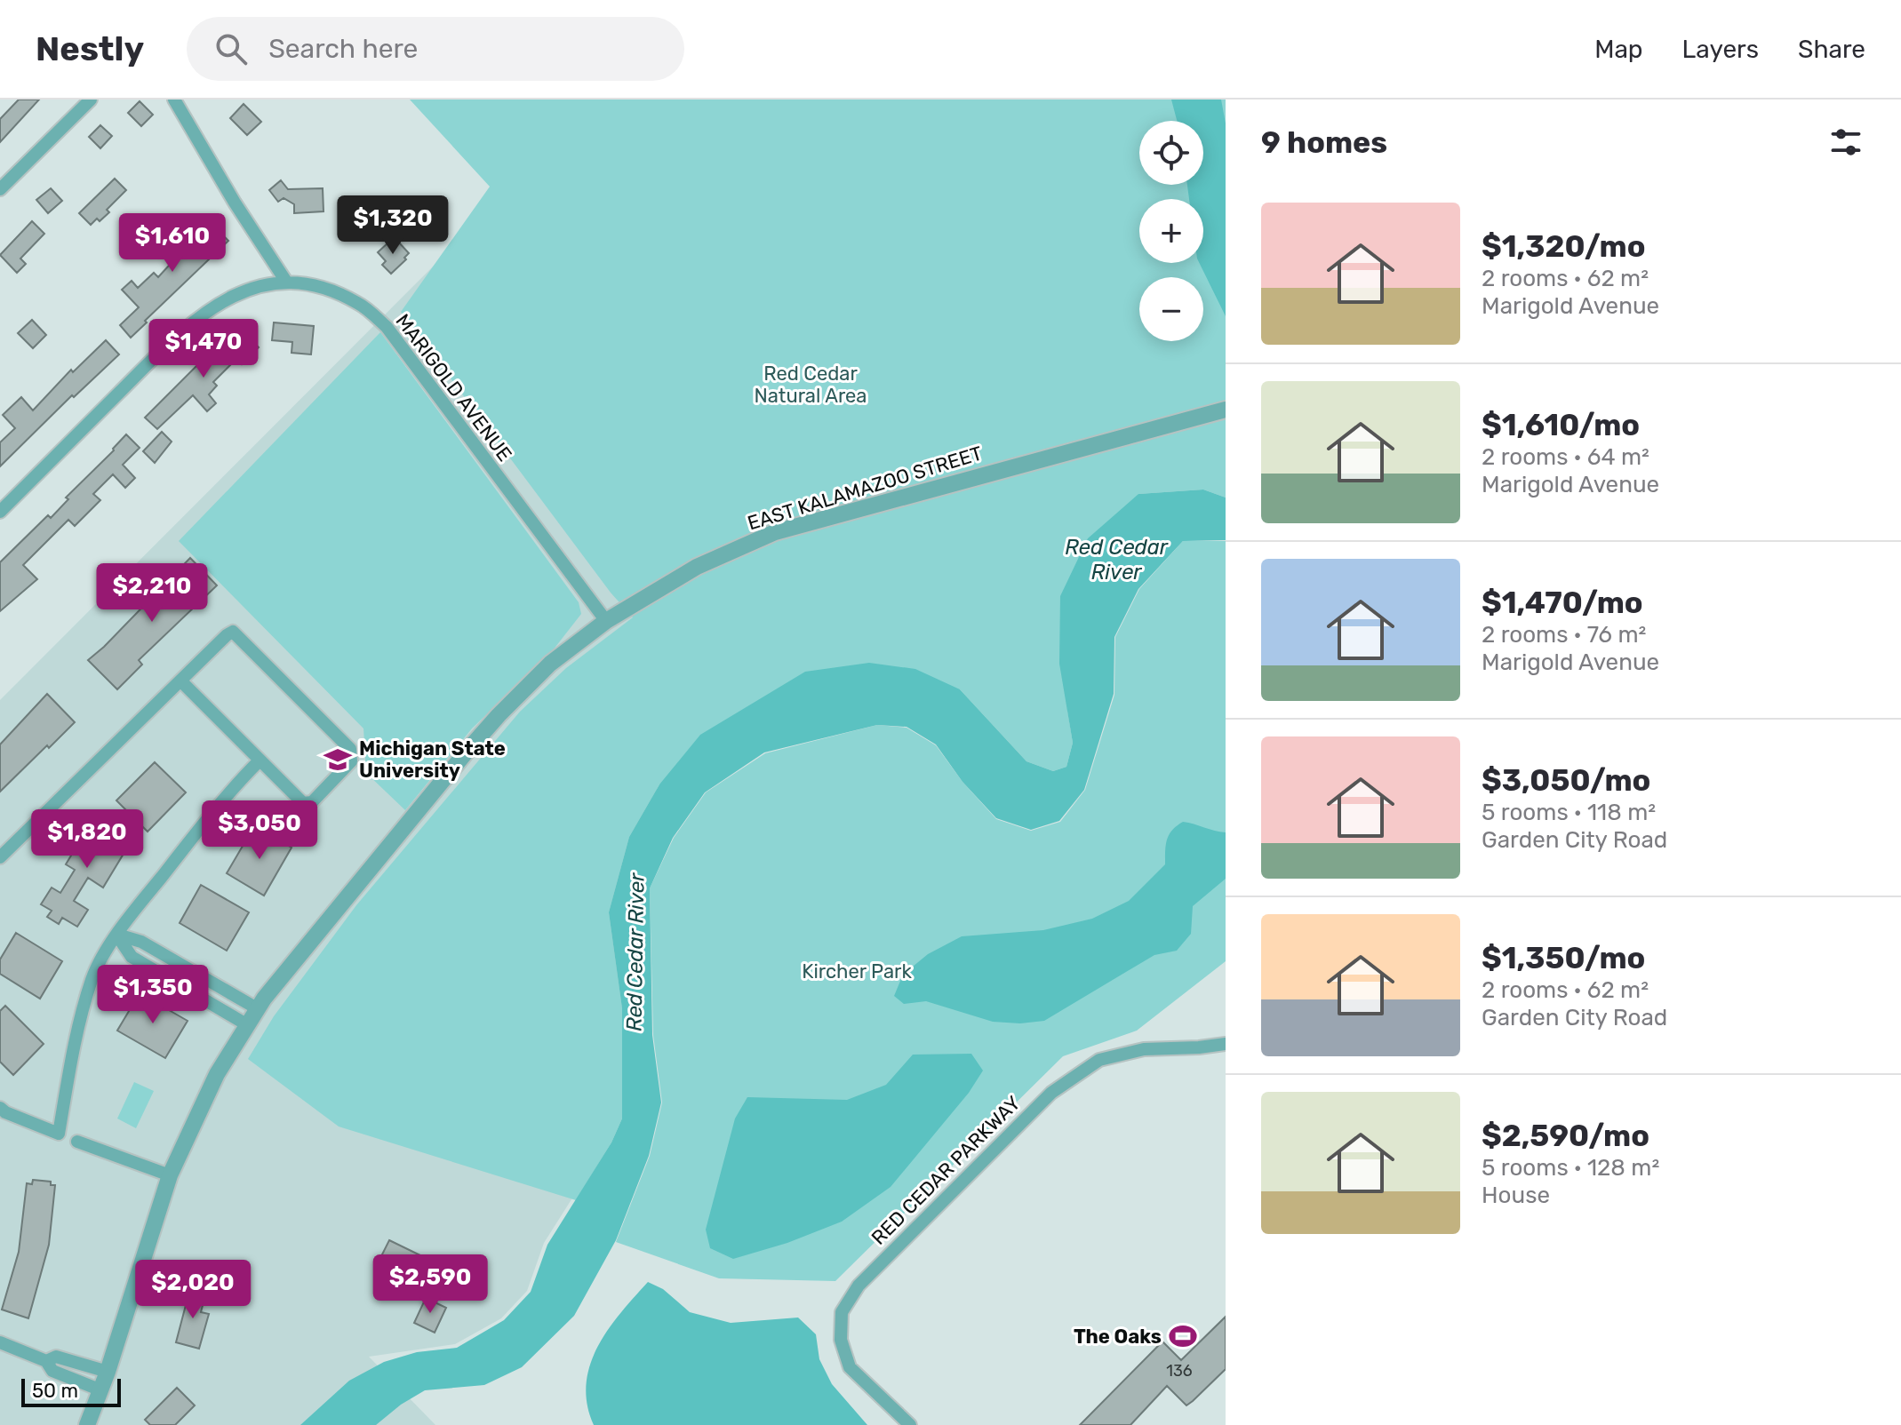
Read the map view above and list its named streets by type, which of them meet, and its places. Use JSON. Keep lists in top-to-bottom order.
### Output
{
  "streets": {
    "street": ["MARIGOLD AVENUE", "EAST KALAMAZOO STREET", "RED CEDAR PARKWAY"]
  },
  "crossings": [
    ["MARIGOLD AVENUE", "EAST KALAMAZOO STREET"]
  ],
  "water": ["Red Cedar River"],
  "parks": ["Red Cedar Natural Area", "Kircher Park"],
  "places": {
    "school or university": ["Michigan State University"],
    "sports": ["The Oaks"]
  },
  "house_numbers": ["136"],
  "scale_bar": "50 m",
  "page": {
    "header": "Nestly",
    "search": "Search here",
    "nav": ["Map", "Layers", "Share"],
    "heading": "9 homes",
    "map_buttons": ["+", "−"],
    "list": [
      {
        "name": "$1,320/mo",
        "note": "2 rooms · 62 m² · Marigold Avenue"
      },
      {
        "name": "$1,610/mo",
        "note": "2 rooms · 64 m² · Marigold Avenue"
      },
      {
        "name": "$1,470/mo",
        "note": "2 rooms · 76 m² · Marigold Avenue"
      },
      {
        "name": "$3,050/mo",
        "note": "5 rooms · 118 m² · Garden City Road"
      },
      {
        "name": "$1,350/mo",
        "note": "2 rooms · 62 m² · Garden City Road"
      },
      {
        "name": "$2,590/mo",
        "note": "5 rooms · 128 m² · House"
      }
    ],
    "price": [
      "$1,320",
      "$1,610",
      "$1,470",
      "$2,210",
      "$3,050",
      "$1,820",
      "$1,350",
      "$2,590",
      "$2,020"
    ],
    "scale": "50 m"
  }
}
